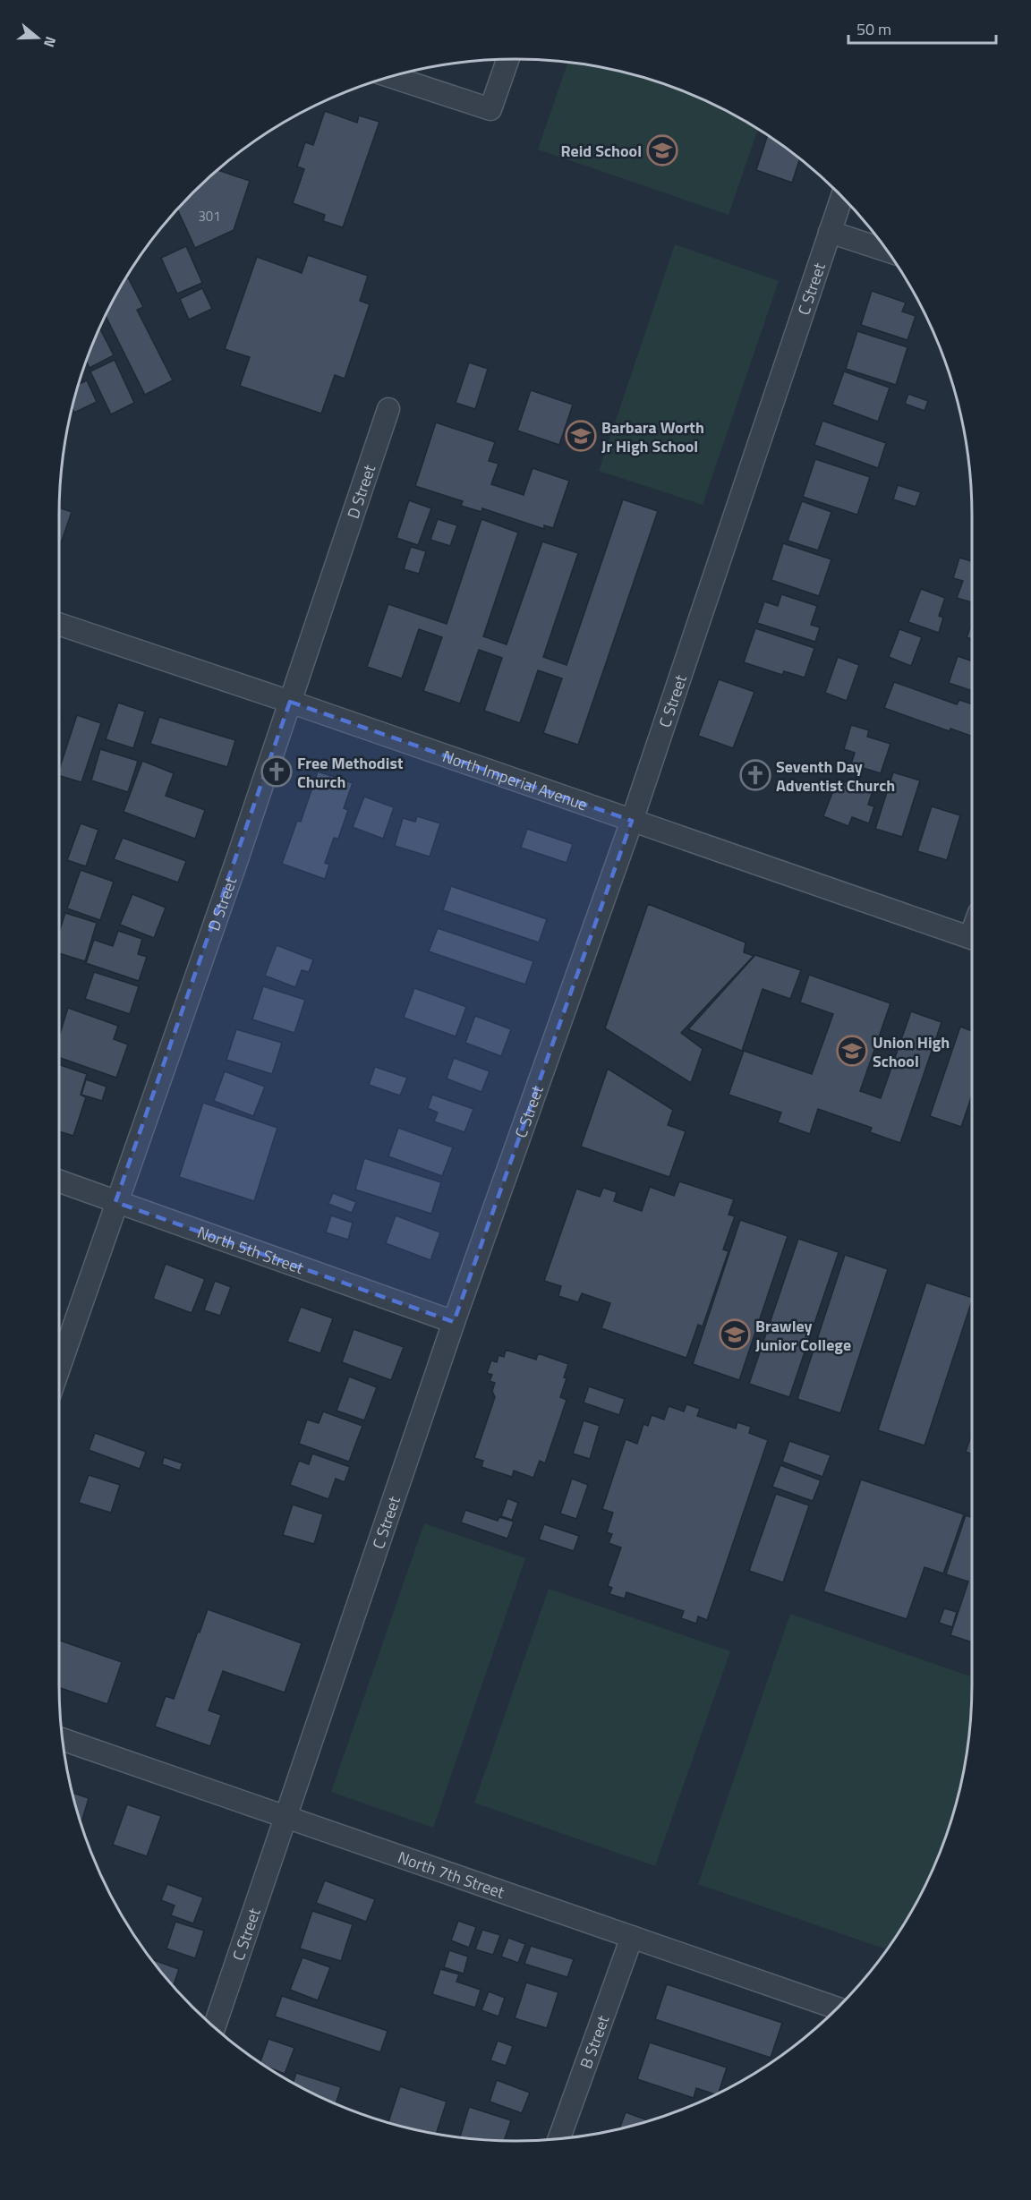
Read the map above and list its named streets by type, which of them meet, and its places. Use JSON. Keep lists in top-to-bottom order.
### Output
{
  "streets": {
    "street": [
      "C Street",
      "D Street",
      "North Imperial Avenue",
      "North 5th Street",
      "North 7th Street",
      "B Street"
    ]
  },
  "crossings": [
    ["C Street", "North Imperial Avenue"],
    ["C Street", "North 5th Street"],
    ["C Street", "North 7th Street"],
    ["D Street", "North Imperial Avenue"],
    ["D Street", "North 5th Street"],
    ["North 7th Street", "B Street"]
  ],
  "places": {
    "school or university": [
      "Reid School",
      "Barbara Worth Jr High School",
      "Union High School",
      "Brawley Junior College"
    ],
    "church": ["Free Methodist Church", "Seventh Day Adventist Church"]
  },
  "house_numbers": ["301"],
  "scale_bar": "50 m",
  "north": "right"
}
